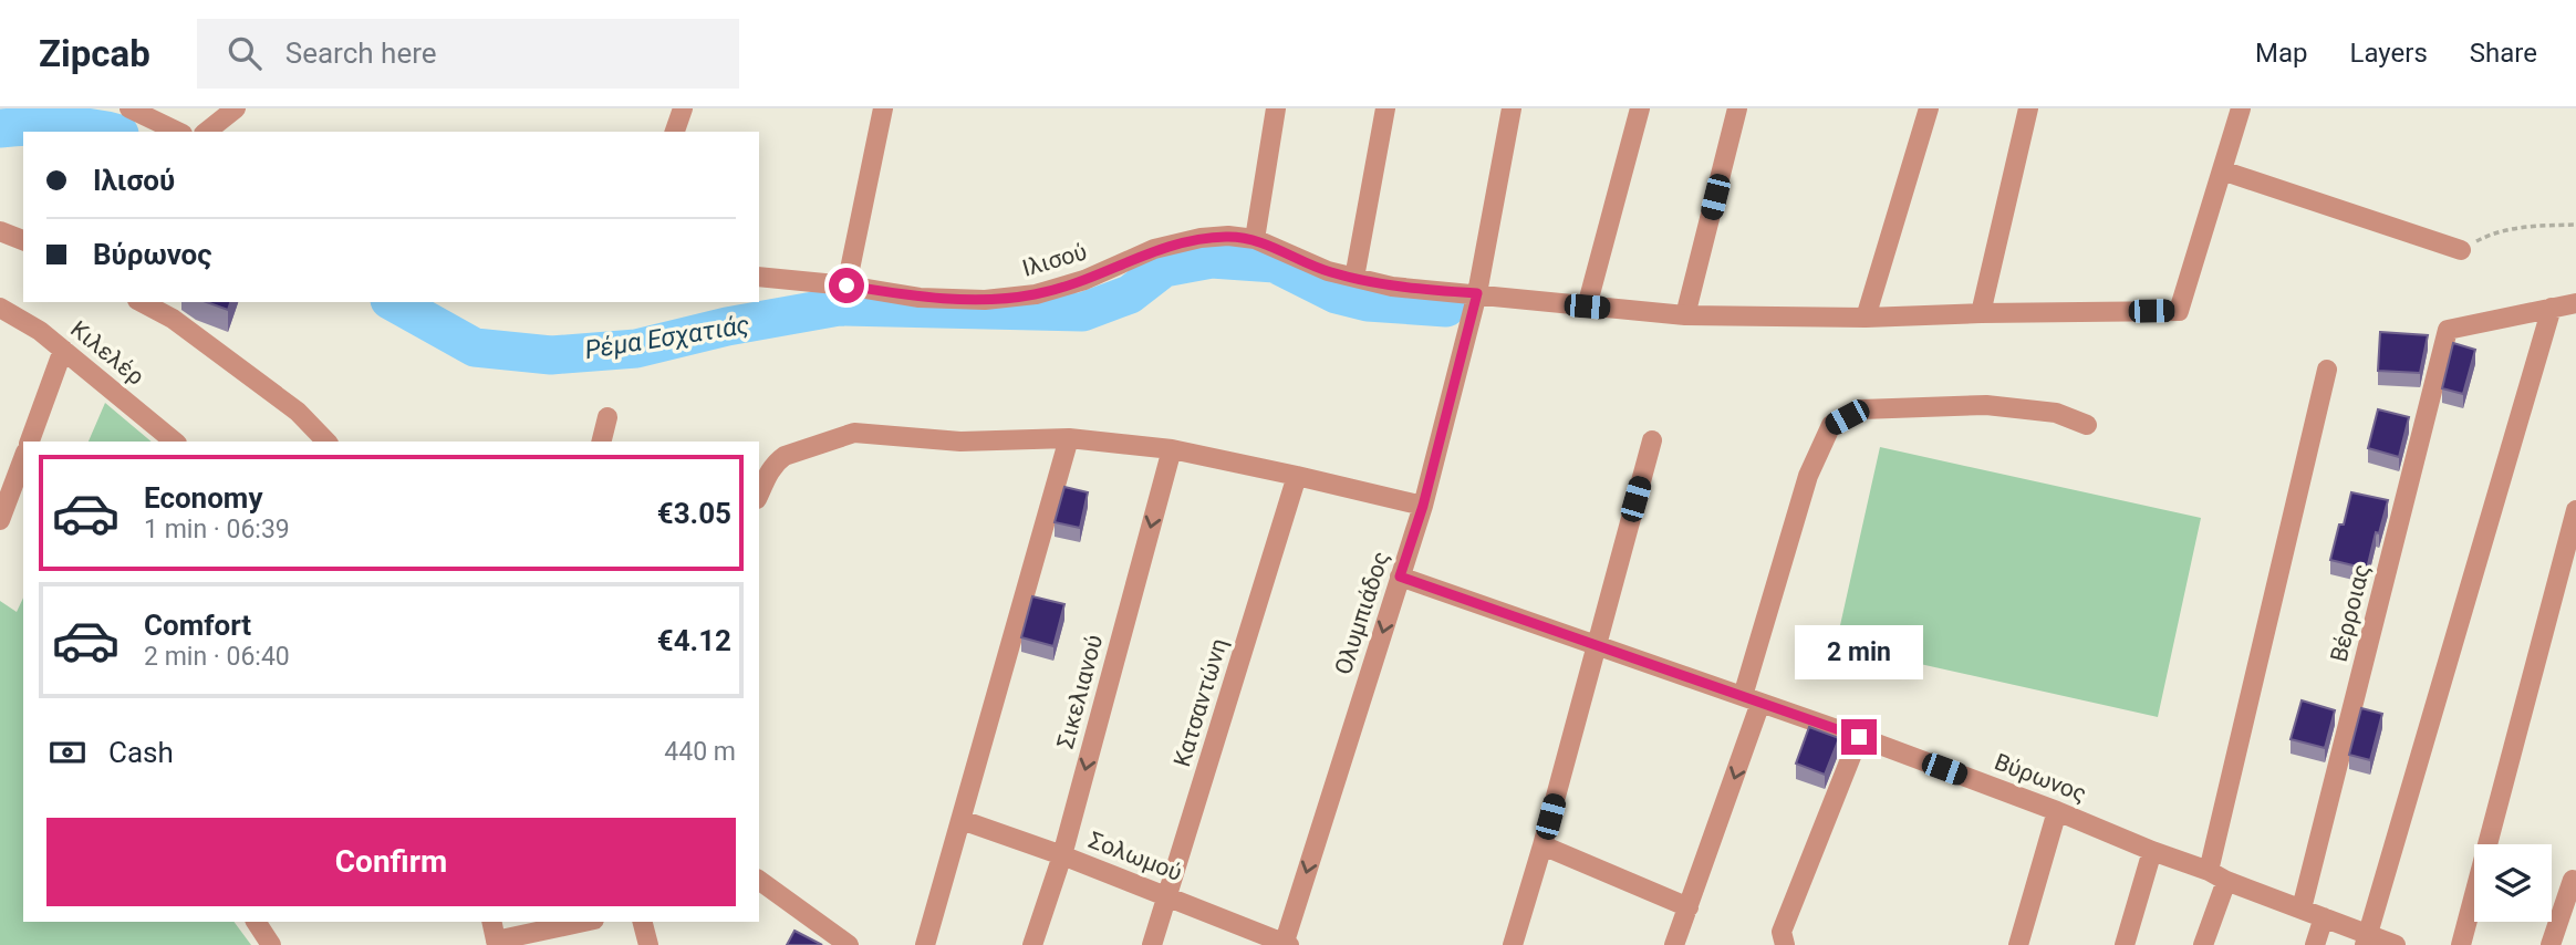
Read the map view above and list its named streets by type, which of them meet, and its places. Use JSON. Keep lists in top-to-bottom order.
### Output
{
  "streets": {
    "street": [
      "Ιλισού",
      "Κιλελέρ",
      "Ολυμπιάδος",
      "Βέρροιας",
      "Σικελιανού",
      "Κατσαντώνη",
      "Βύρωνος",
      "Σολωμού"
    ]
  },
  "crossings": [
    ["Ιλισού", "Ολυμπιάδος"],
    ["Ολυμπιάδος", "Βύρωνος"],
    ["Ολυμπιάδος", "Σολωμού"],
    ["Βέρροιας", "Βύρωνος"],
    ["Σικελιανού", "Σολωμού"],
    ["Κατσαντώνη", "Σολωμού"]
  ],
  "one_way": ["Ολυμπιάδος"],
  "water": ["Ρέμα Εσχατιάς"],
  "page": {
    "header": "Zipcab",
    "search": "Search here",
    "nav": ["Map", "Layers", "Share"],
    "banner": ["Ιλισού", "Βύρωνος"],
    "list": [
      {
        "name": "Economy",
        "note": "1 min · 06:39",
        "value": "€3.05"
      },
      {
        "name": "Comfort",
        "note": "2 min · 06:40",
        "value": "€4.12"
      }
    ],
    "bubble": "2 min",
    "pay": ["Cash", "440 m"],
    "buttons": "Confirm"
  }
}
